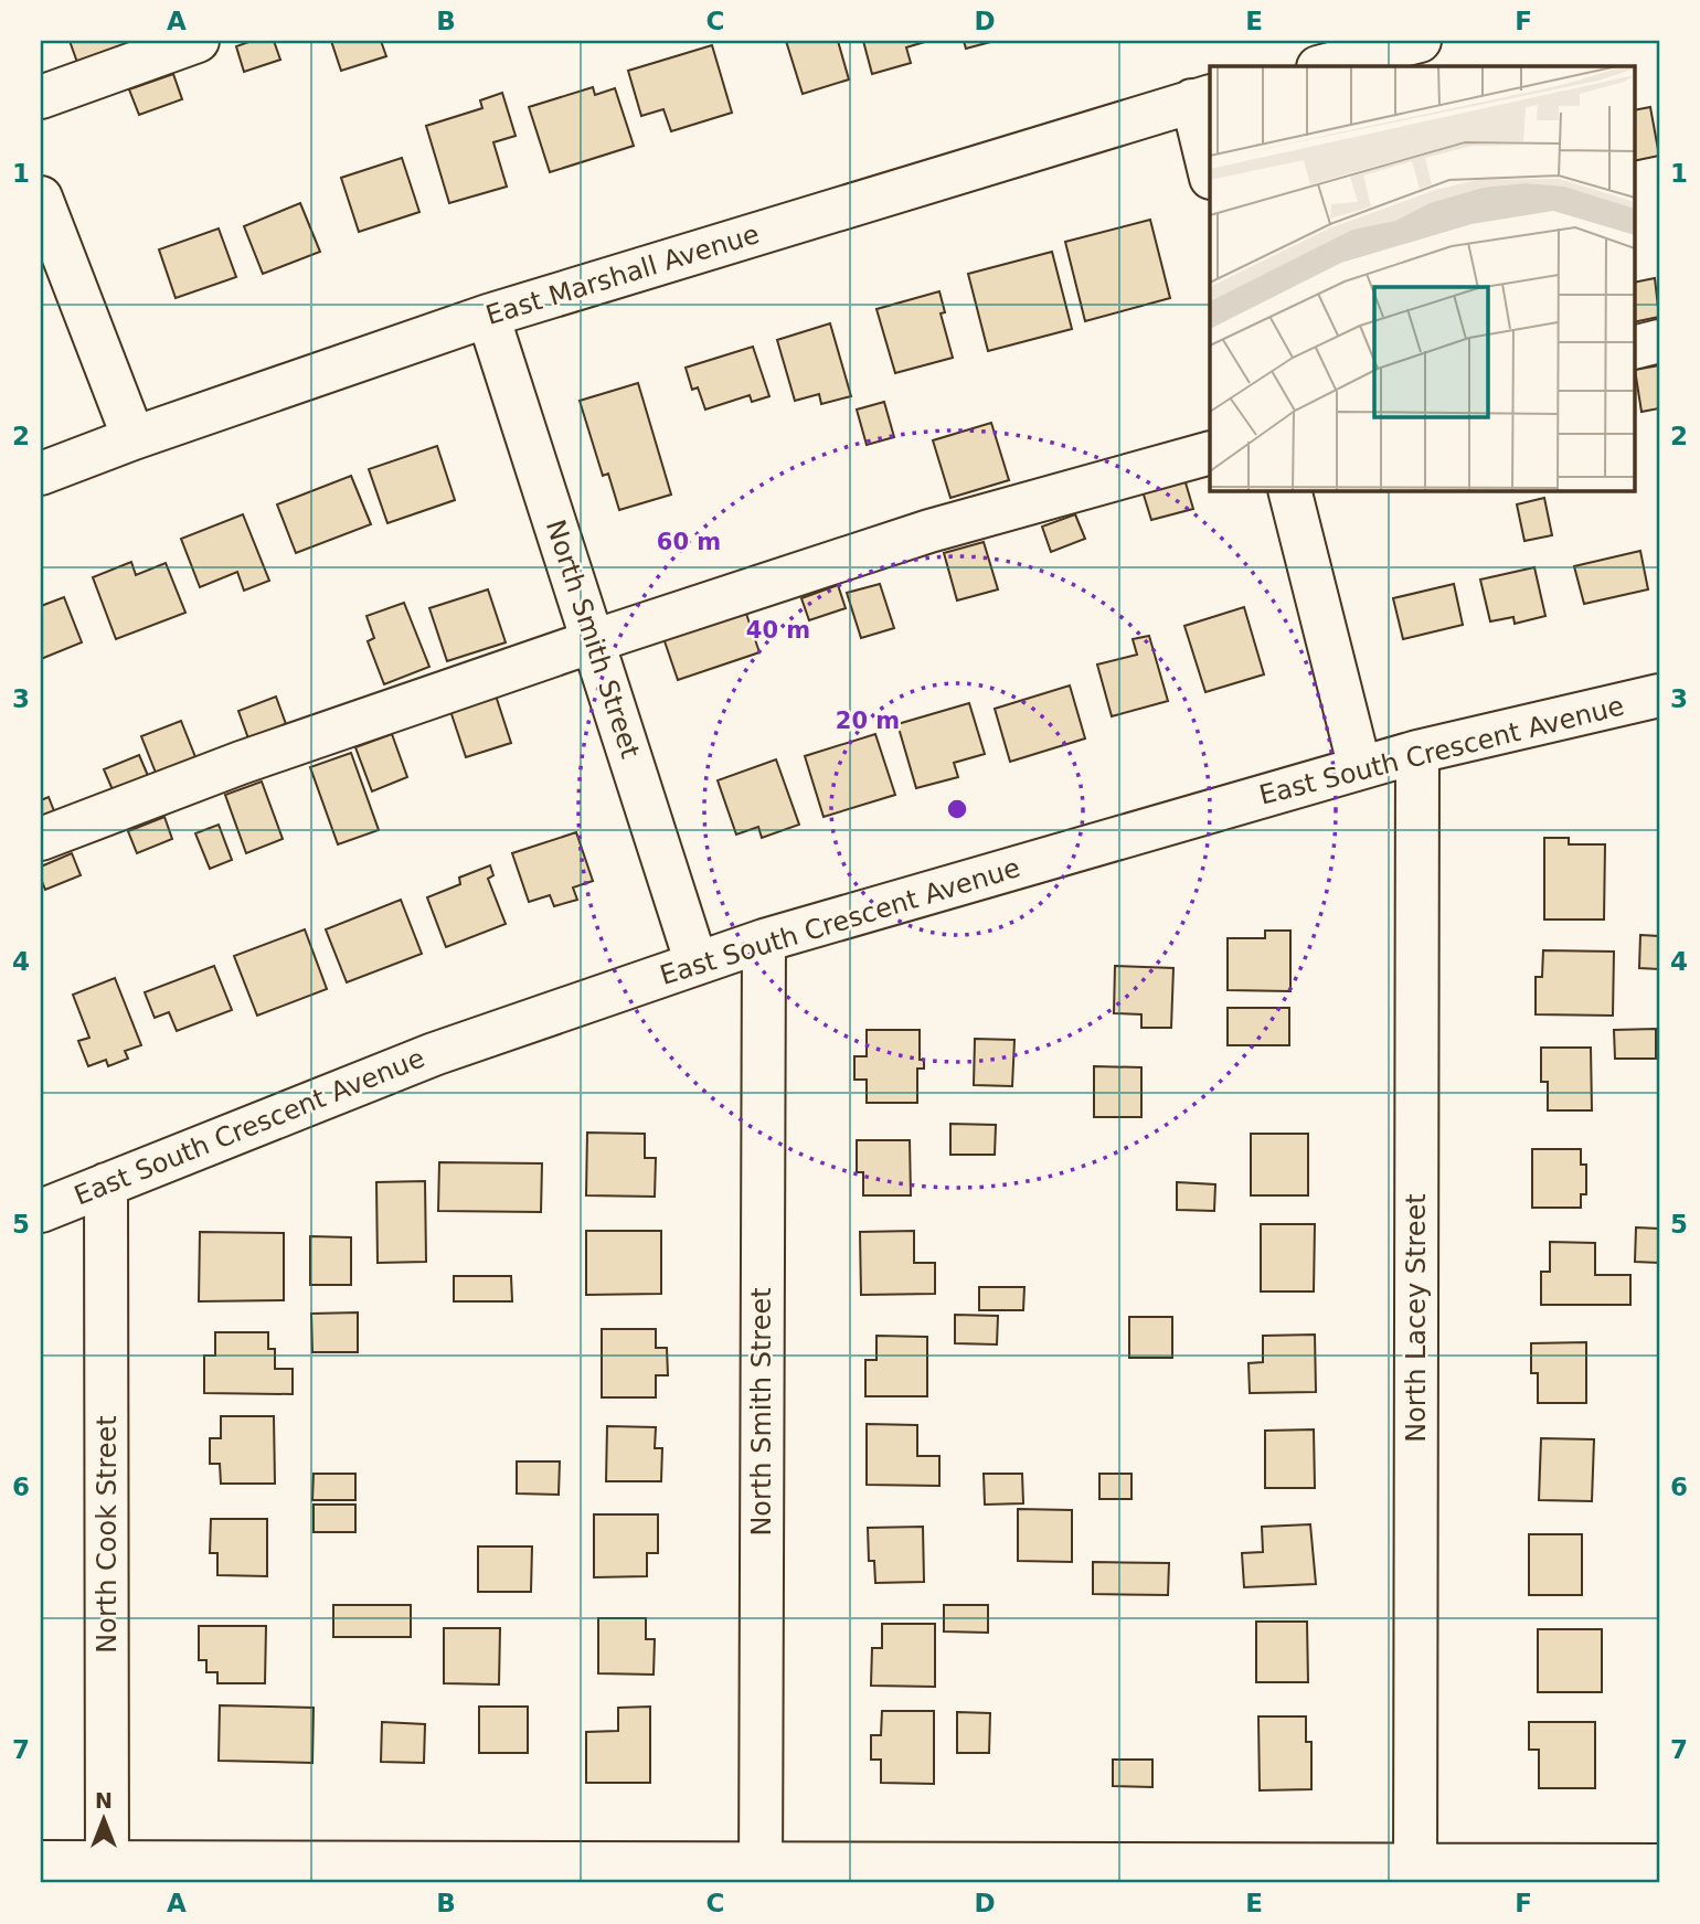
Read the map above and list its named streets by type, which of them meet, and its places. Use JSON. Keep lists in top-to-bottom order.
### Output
{
  "streets": {
    "street": [
      "East Marshall Avenue",
      "North Smith Street",
      "East South Crescent Avenue",
      "North Lacey Street",
      "North Cook Street"
    ]
  },
  "crossings": [
    ["East Marshall Avenue", "North Smith Street"],
    ["North Smith Street", "East South Crescent Avenue"],
    ["East South Crescent Avenue", "North Lacey Street"],
    ["East South Crescent Avenue", "North Cook Street"]
  ],
  "north": "top",
  "grid": {
    "columns": [
      "A",
      "B",
      "C",
      "D",
      "E",
      "F"
    ],
    "rows": [
      "1",
      "2",
      "3",
      "4",
      "5",
      "6",
      "7"
    ]
  },
  "rings": ["60 m", "40 m", "20 m"]
}
